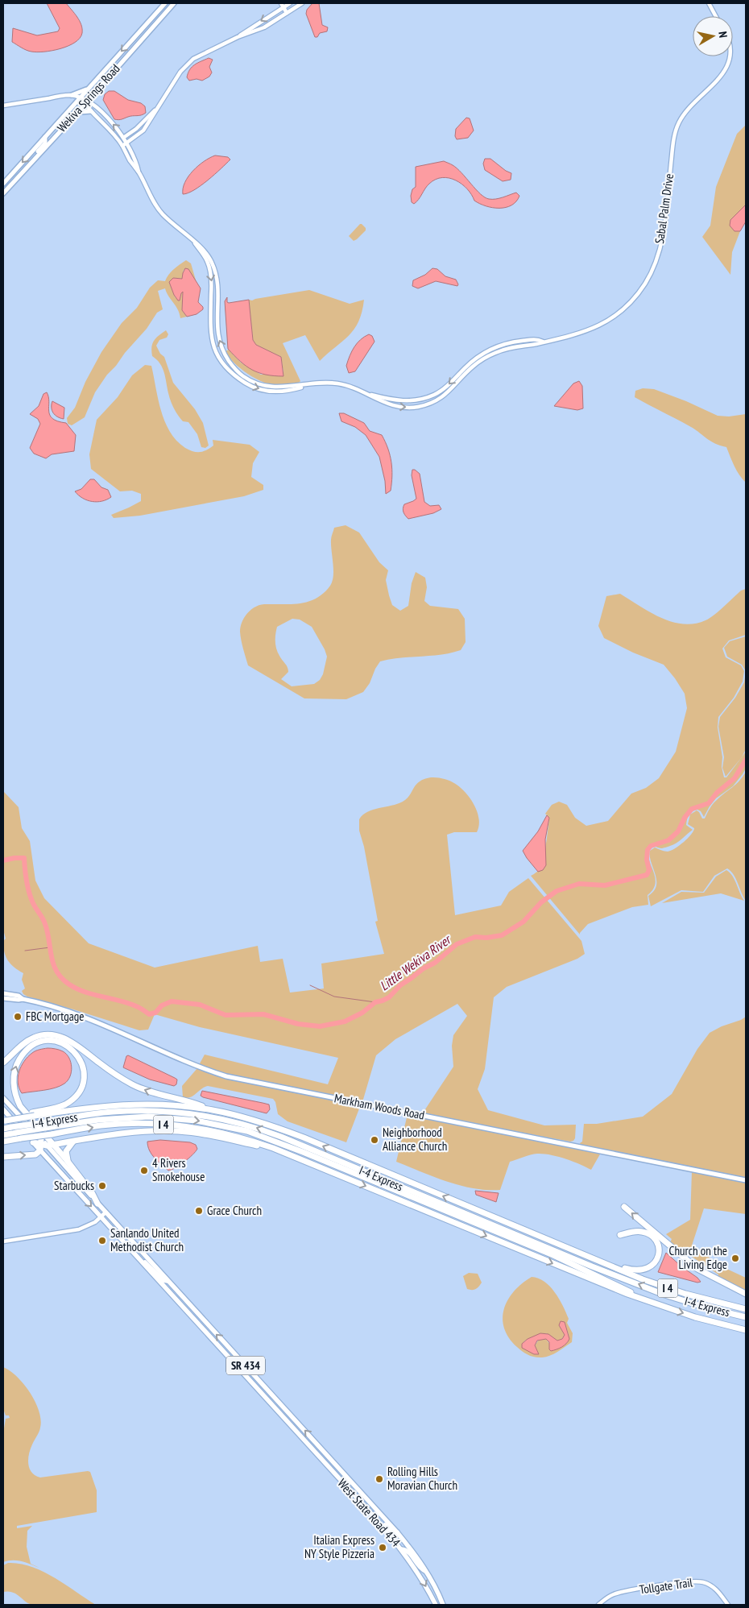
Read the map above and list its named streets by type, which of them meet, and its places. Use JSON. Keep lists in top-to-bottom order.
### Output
{
  "streets": {
    "highway": ["I-4 Express", "I 4"],
    "main road": [
      "Wekiva Springs Road",
      "Markham Woods Road",
      "SR 434",
      "West State Road 434"
    ],
    "street": ["Sabal Palm Drive", "Tollgate Trail"]
  },
  "crossings": [
    ["Wekiva Springs Road", "Sabal Palm Drive"],
    ["I-4 Express", "I 4"],
    ["SR 434", "West State Road 434"]
  ],
  "water": ["Little Wekiva River"],
  "places": [
    "FBC Mortgage",
    "Neighborhood Alliance Church",
    "4 Rivers Smokehouse",
    "Starbucks",
    "Grace Church",
    "Sanlando United Methodist Church",
    "Church on the Living Edge",
    "Rolling Hills Moravian Church",
    "Italian Express NY Style Pizzeria"
  ],
  "north": "right"
}
